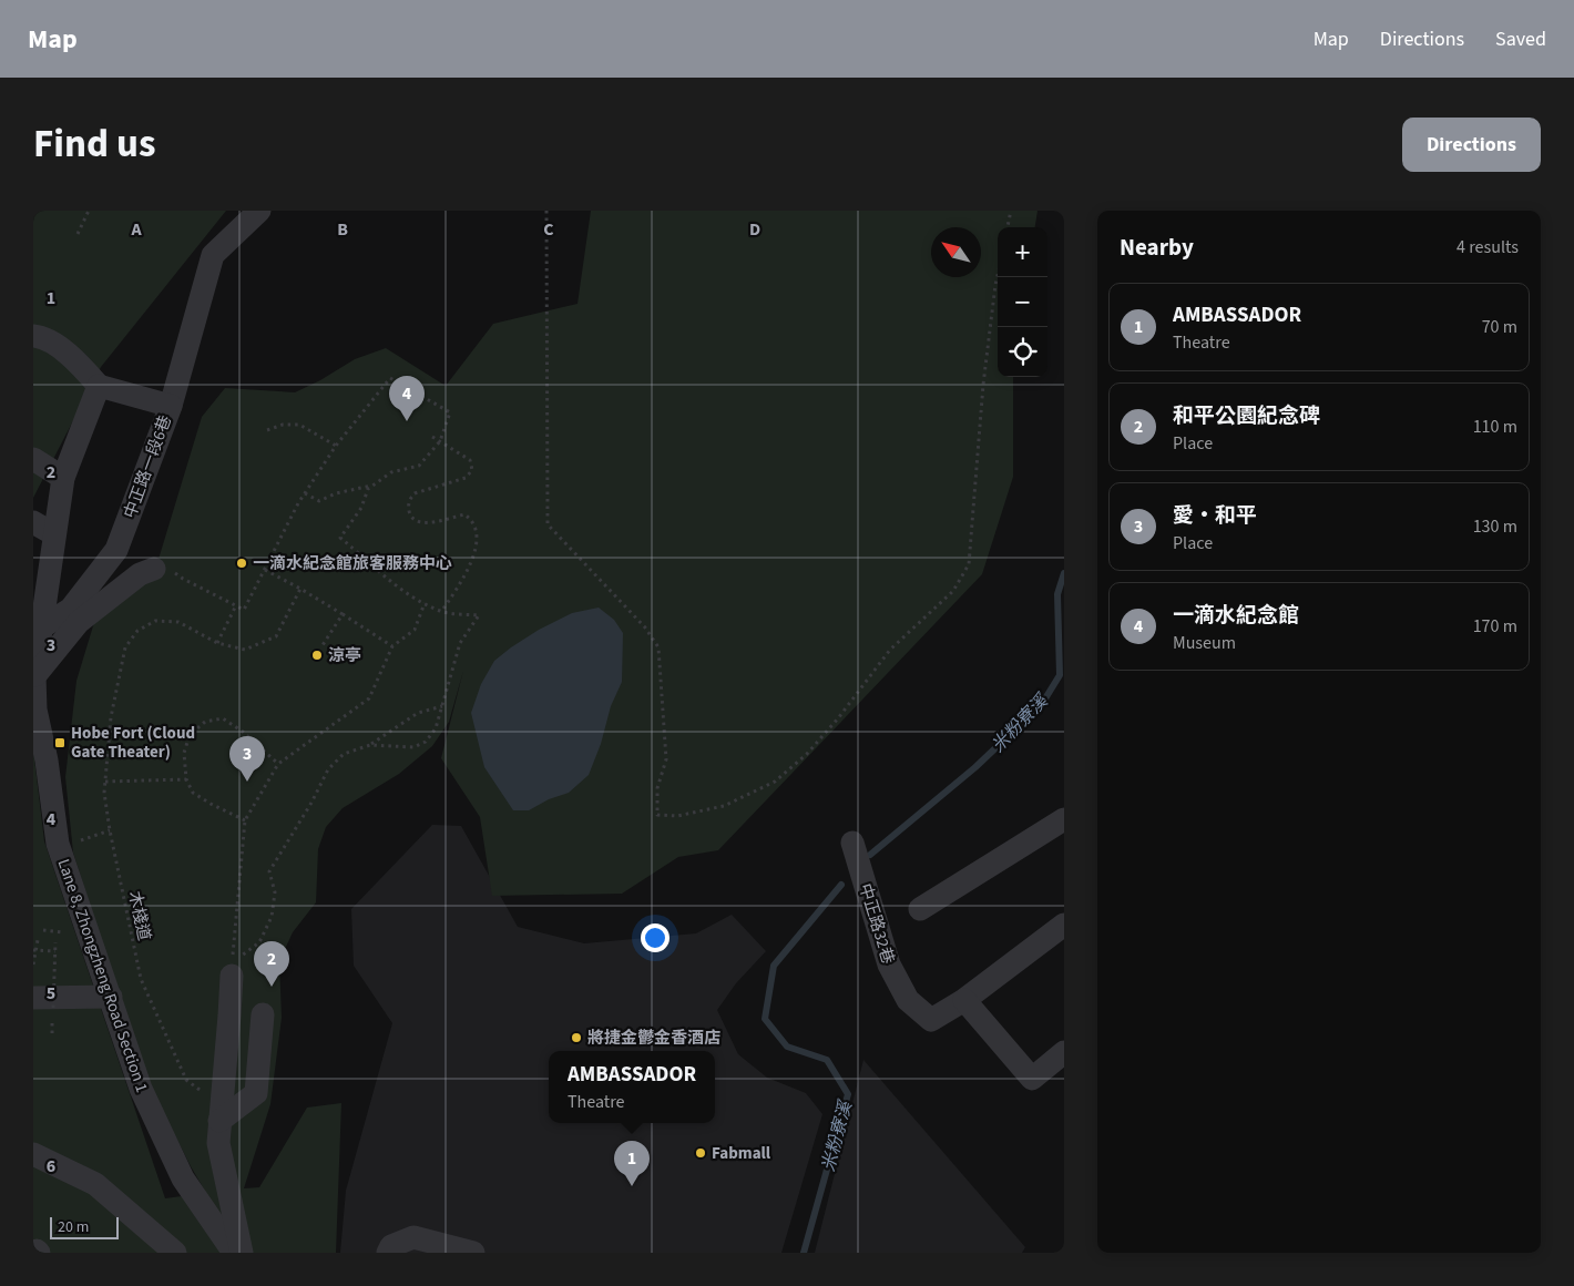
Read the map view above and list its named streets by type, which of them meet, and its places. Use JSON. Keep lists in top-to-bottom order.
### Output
{
  "streets": {
    "street": ["中正路一段6巷", "中正路32巷", "Lane 8, Zhongzheng Road Section 1"],
    "path": ["木棧道"]
  },
  "water": ["米粉寮溪"],
  "places": {
    "other": [
      "一滴水紀念館旅客服務中心",
      "涼亭",
      "將捷金鬱金香酒店",
      "Fabmall"
    ],
    "transit": ["Hobe Fort (Cloud Gate Theater)"]
  },
  "scale_bar": "20 m",
  "north": "top left",
  "page": {
    "header": "Map",
    "nav": ["Map", "Directions", "Saved"],
    "title": "Find us",
    "buttons": "Directions",
    "heading": ["Nearby", "4 results"],
    "map_buttons": ["+", "−"],
    "list": [
      {
        "mark": "1",
        "name": "AMBASSADOR",
        "note": "Theatre",
        "value": "70 m"
      },
      {
        "mark": "2",
        "name": "和平公園紀念碑",
        "note": "Place",
        "value": "110 m"
      },
      {
        "mark": "3",
        "name": "愛‧和平",
        "note": "Place",
        "value": "130 m"
      },
      {
        "mark": "4",
        "name": "一滴水紀念館",
        "note": "Museum",
        "value": "170 m"
      }
    ],
    "pins": [
      "4",
      "3",
      "2",
      "1"
    ],
    "popup": ["AMBASSADOR", "Theatre"],
    "scale": "20 m"
  },
  "grid": {
    "columns": [
      "A",
      "B",
      "C",
      "D"
    ],
    "rows": [
      "1",
      "2",
      "3",
      "4",
      "5",
      "6"
    ]
  }
}
